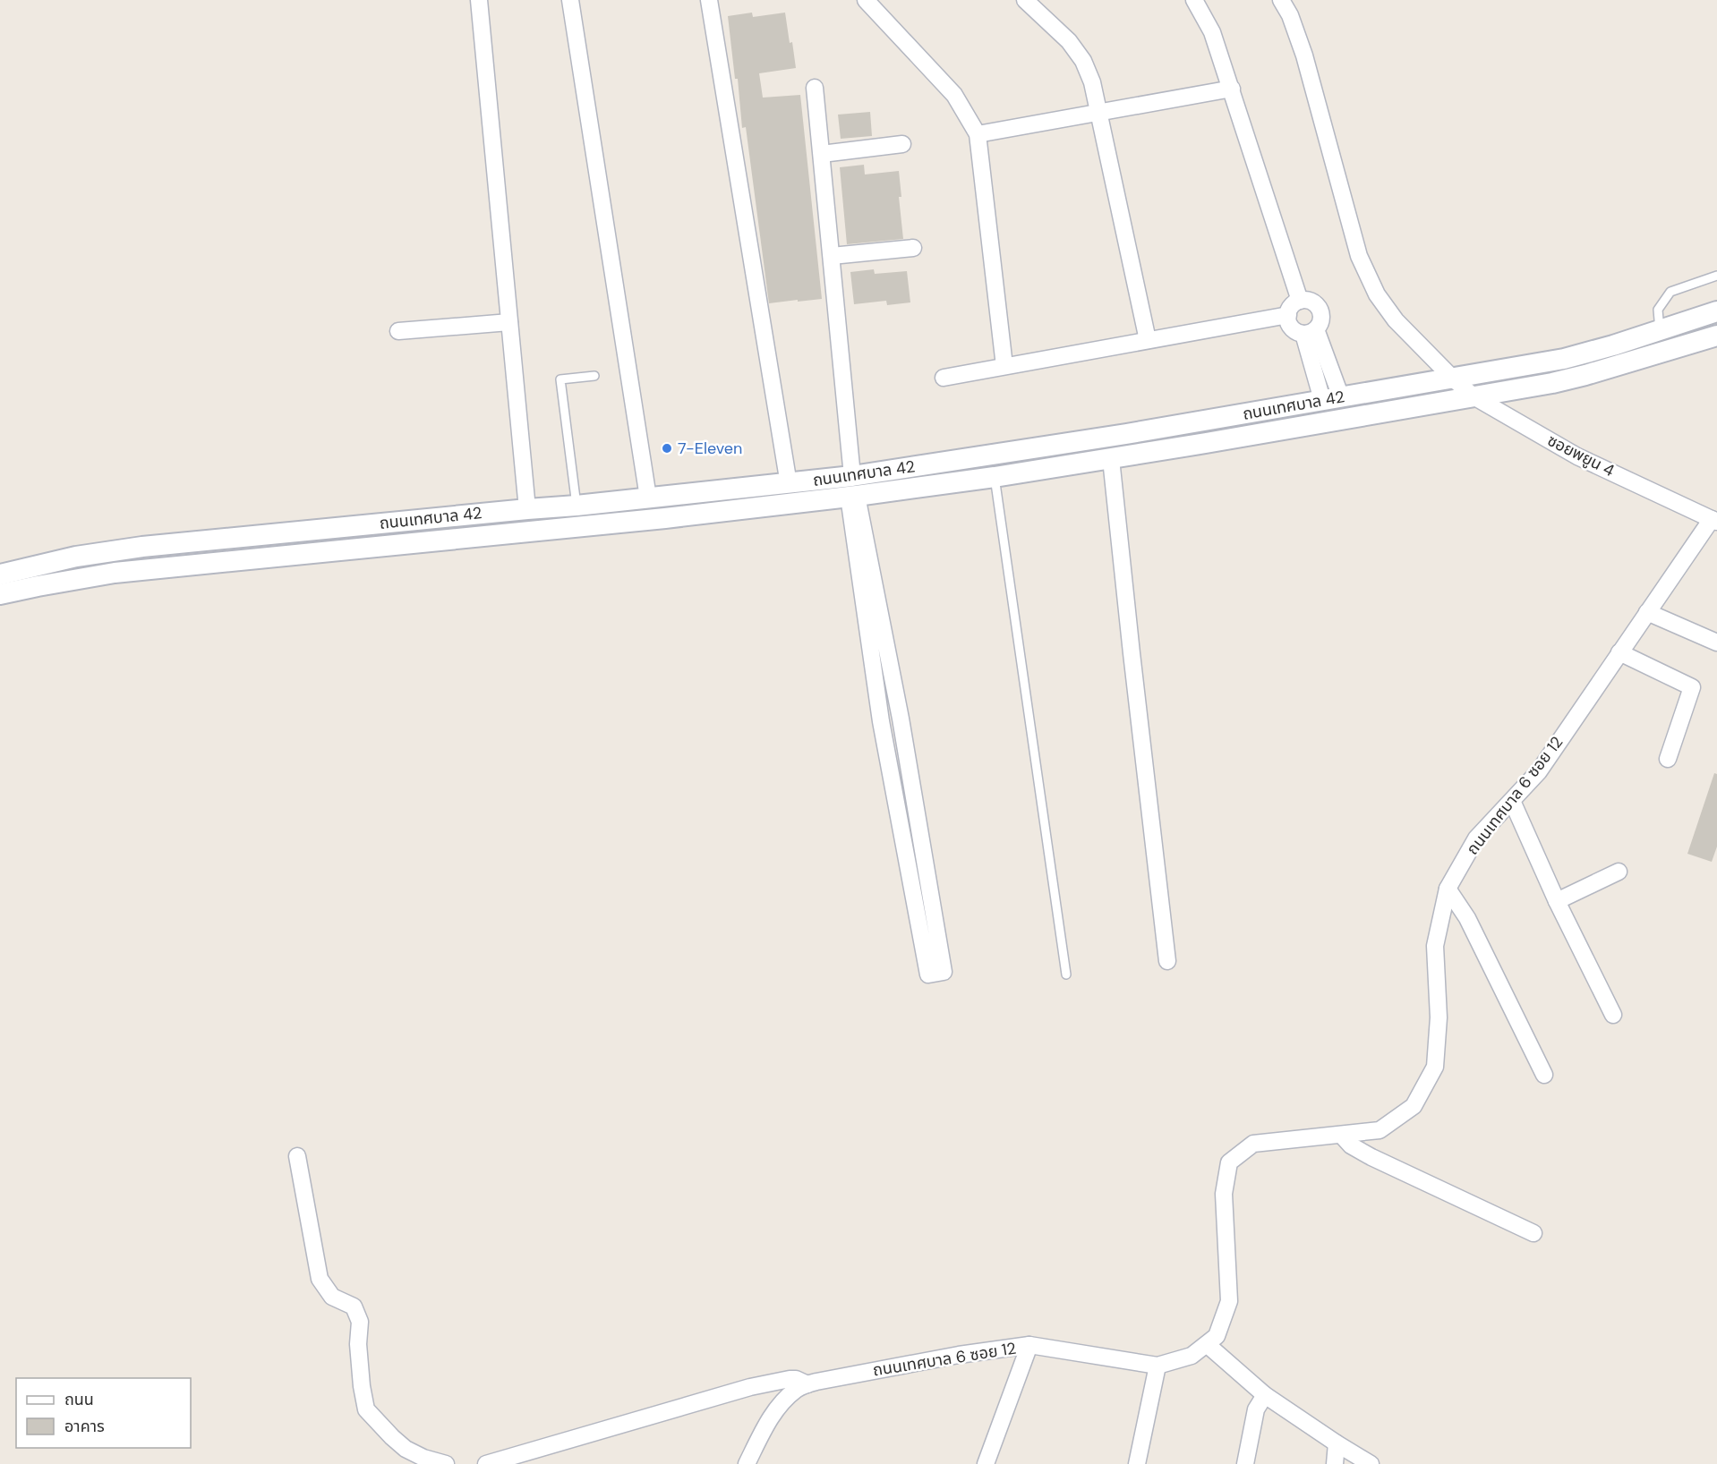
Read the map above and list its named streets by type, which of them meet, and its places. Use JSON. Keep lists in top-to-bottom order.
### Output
{
  "streets": {
    "street": ["ถนนเทศบาล 42", "ซอยพยูน 4", "ถนนเทศบาล 6 ซอย 12"]
  },
  "crossings": [
    ["ถนนเทศบาล 42", "ซอยพยูน 4"],
    ["ซอยพยูน 4", "ถนนเทศบาล 6 ซอย 12"]
  ],
  "places": ["7-Eleven"],
  "legend": ["ถนน", "อาคาร"]
}
